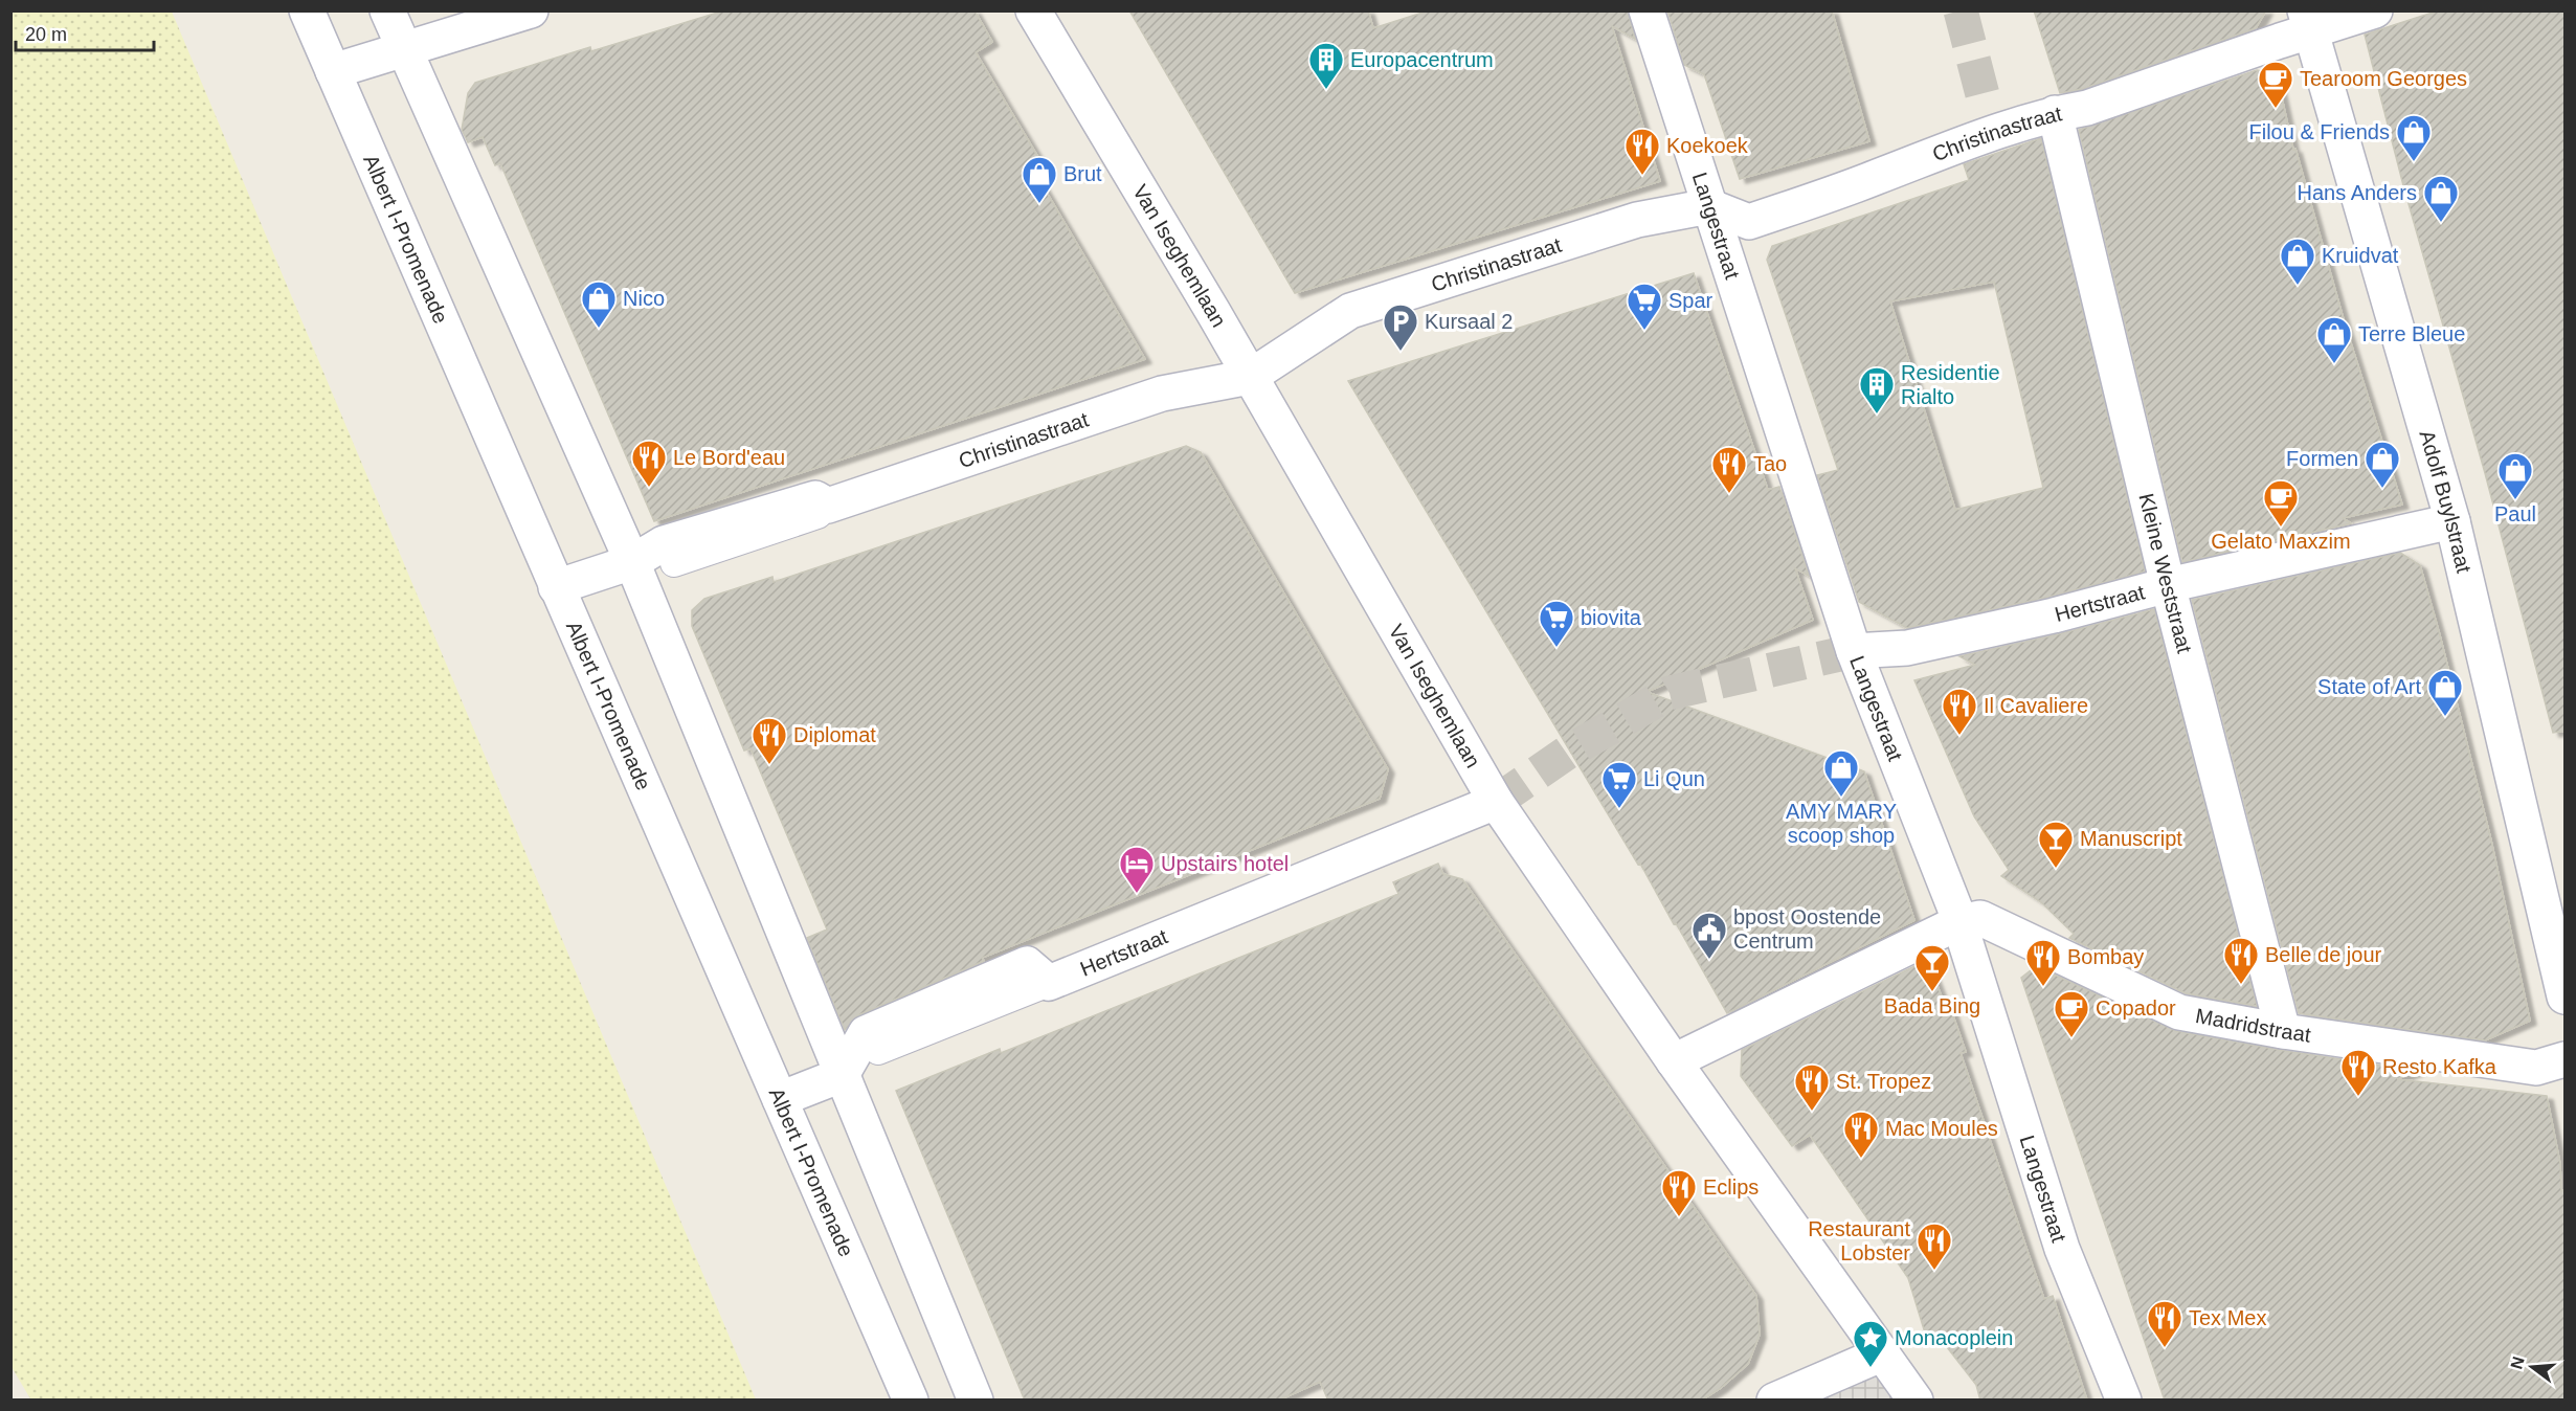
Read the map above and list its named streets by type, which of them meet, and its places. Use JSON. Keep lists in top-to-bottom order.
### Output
{
  "streets": {
    "street": [
      "Christinastraat",
      "Langestraat",
      "Albert I-Promenade",
      "Van Iseghemlaan",
      "Adolf Buylstraat",
      "Kleine Weststraat",
      "Hertstraat",
      "Madridstraat"
    ]
  },
  "crossings": [
    ["Christinastraat", "Langestraat"],
    ["Christinastraat", "Albert I-Promenade"],
    ["Christinastraat", "Van Iseghemlaan"],
    ["Christinastraat", "Adolf Buylstraat"],
    ["Christinastraat", "Kleine Weststraat"],
    ["Langestraat", "Hertstraat"],
    ["Langestraat", "Madridstraat"],
    ["Van Iseghemlaan", "Hertstraat"],
    ["Adolf Buylstraat", "Hertstraat"],
    ["Kleine Weststraat", "Hertstraat"],
    ["Kleine Weststraat", "Madridstraat"]
  ],
  "places": {
    "building": ["Europacentrum", "Residentie Rialto"],
    "cafe": ["Tearoom Georges", "Gelato Maxzim", "Copador"],
    "shop": [
      "Filou & Friends",
      "Brut",
      "Hans Anders",
      "Kruidvat",
      "Nico",
      "Terre Bleue",
      "Formen",
      "Paul",
      "State of Art",
      "AMY MARY scoop shop"
    ],
    "restaurant": [
      "Koekoek",
      "Le Bord'eau",
      "Tao",
      "Il Cavaliere",
      "Diplomat",
      "Belle de jour",
      "Bombay",
      "Resto Kafka",
      "St. Tropez",
      "Mac Moules",
      "Eclips",
      "Restaurant Lobster",
      "Tex Mex"
    ],
    "supermarket": ["Spar", "biovita", "Li Qun"],
    "parking": ["Kursaal 2"],
    "bar": ["Manuscript", "Bada Bing"],
    "hotel": ["Upstairs hotel"],
    "public building": ["bpost Oostende Centrum"],
    "place": ["Monacoplein"]
  },
  "scale_bar": "20 m",
  "north": "left"
}
